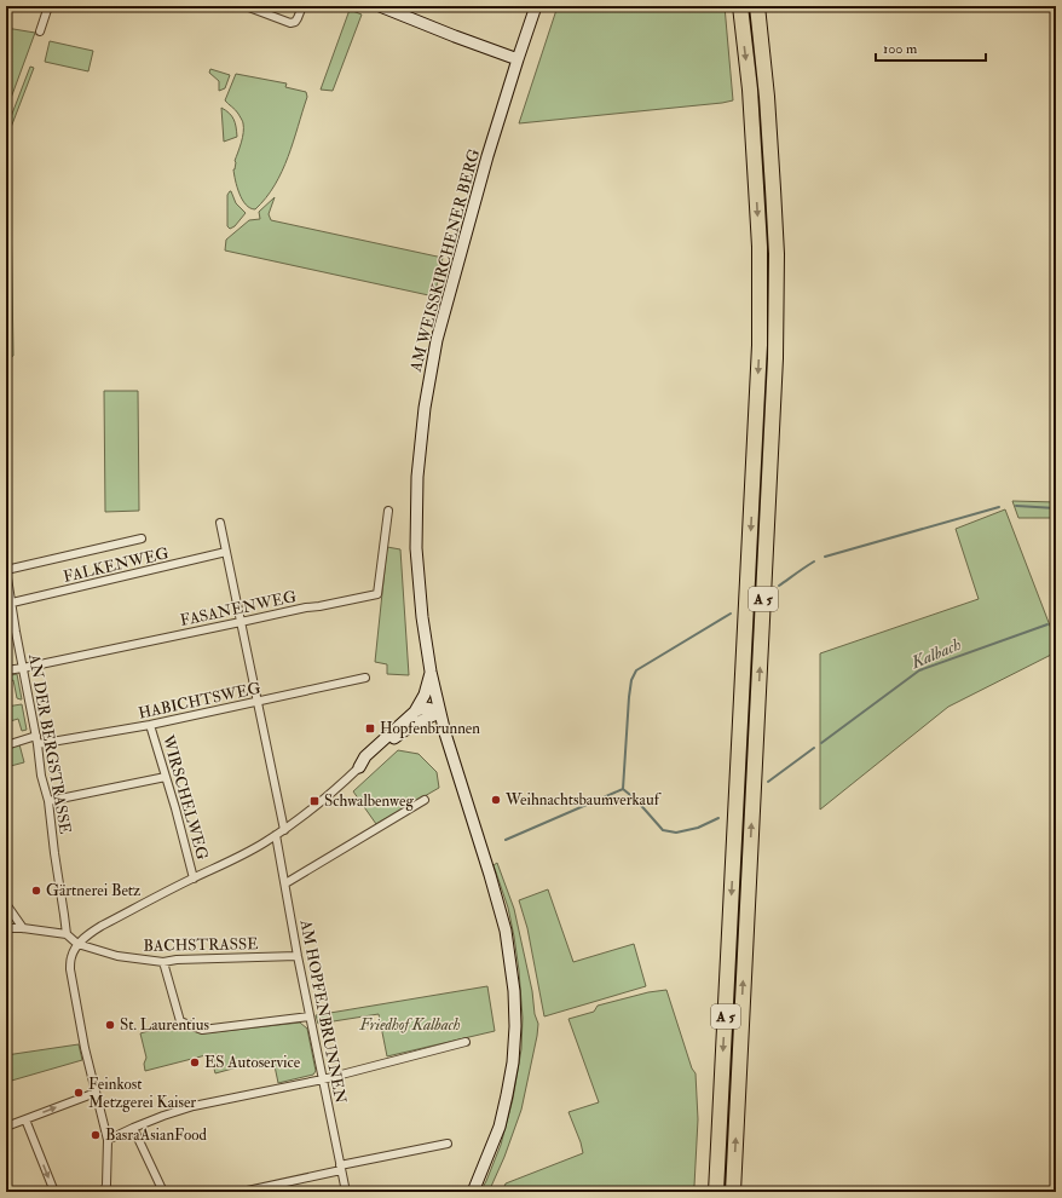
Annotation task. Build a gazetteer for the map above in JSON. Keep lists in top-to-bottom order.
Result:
{
  "streets": {
    "highway": ["A 5"],
    "main road": ["AM WEISSKIRCHENER BERG"],
    "street": [
      "FALKENWEG",
      "FASANENWEG",
      "HABICHTSWEG",
      "AN DER BERGSTRASSE",
      "WIRSCHELWEG",
      "BACHSTRASSE",
      "AM HOPFENBRUNNEN"
    ]
  },
  "crossings": [
    ["AM WEISSKIRCHENER BERG", "WIRSCHELWEG"],
    ["AM WEISSKIRCHENER BERG", "BACHSTRASSE"],
    ["AM WEISSKIRCHENER BERG", "AM HOPFENBRUNNEN"],
    ["FALKENWEG", "AN DER BERGSTRASSE"],
    ["FASANENWEG", "AN DER BERGSTRASSE"],
    ["HABICHTSWEG", "AN DER BERGSTRASSE"],
    ["HABICHTSWEG", "WIRSCHELWEG"],
    ["BACHSTRASSE", "AM HOPFENBRUNNEN"]
  ],
  "water": ["Kalbach"],
  "parks": ["Friedhof Kalbach"],
  "places": {
    "transit": ["Hopfenbrunnen", "Schwalbenweg"],
    "other": [
      "Weihnachtsbaumverkauf",
      "Gärtnerei Betz",
      "St. Laurentius",
      "ES Autoservice",
      "Feinkost Metzgerei Kaiser",
      "BasraAsianFood"
    ]
  },
  "scale_bar": "100 m"
}
